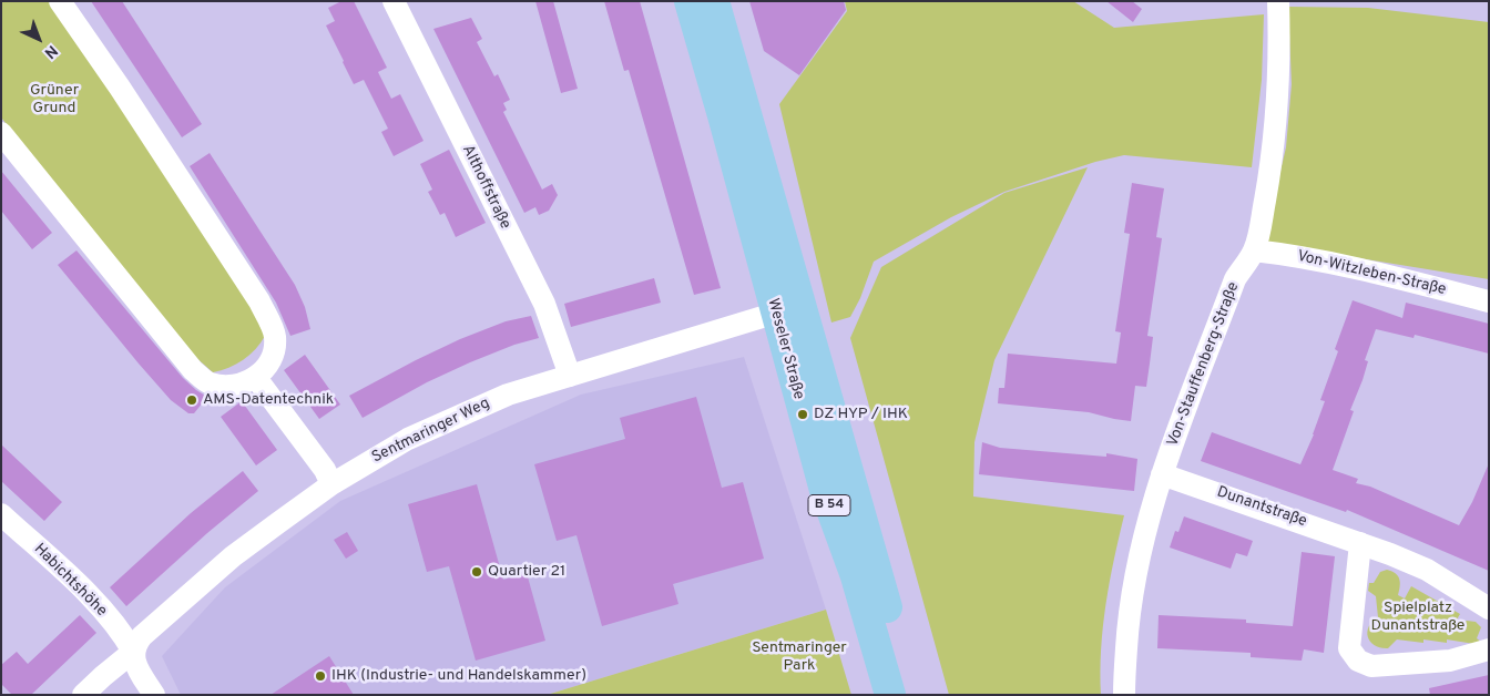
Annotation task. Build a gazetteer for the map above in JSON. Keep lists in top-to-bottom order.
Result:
{
  "streets": {
    "main road": ["Weseler Straße", "B 54"],
    "street": [
      "Althoffstraße",
      "Von-Witzleben-Straße",
      "Von-Stauffenberg-Straße",
      "Sentmaringer Weg",
      "Dunantstraße",
      "Habichtshöhe"
    ]
  },
  "crossings": [
    ["Althoffstraße", "Sentmaringer Weg"],
    ["Von-Witzleben-Straße", "Von-Stauffenberg-Straße"],
    ["Weseler Straße", "Sentmaringer Weg"],
    ["Von-Stauffenberg-Straße", "Dunantstraße"],
    ["Sentmaringer Weg", "Habichtshöhe"]
  ],
  "parks": ["Grüner Grund", "Spielplatz Dunantstraße", "Sentmaringer Park"],
  "places": [
    "AMS-Datentechnik",
    "DZ HYP / IHK",
    "Quartier 21",
    "IHK (Industrie- und Handelskammer)"
  ],
  "north": "bottom right"
}
